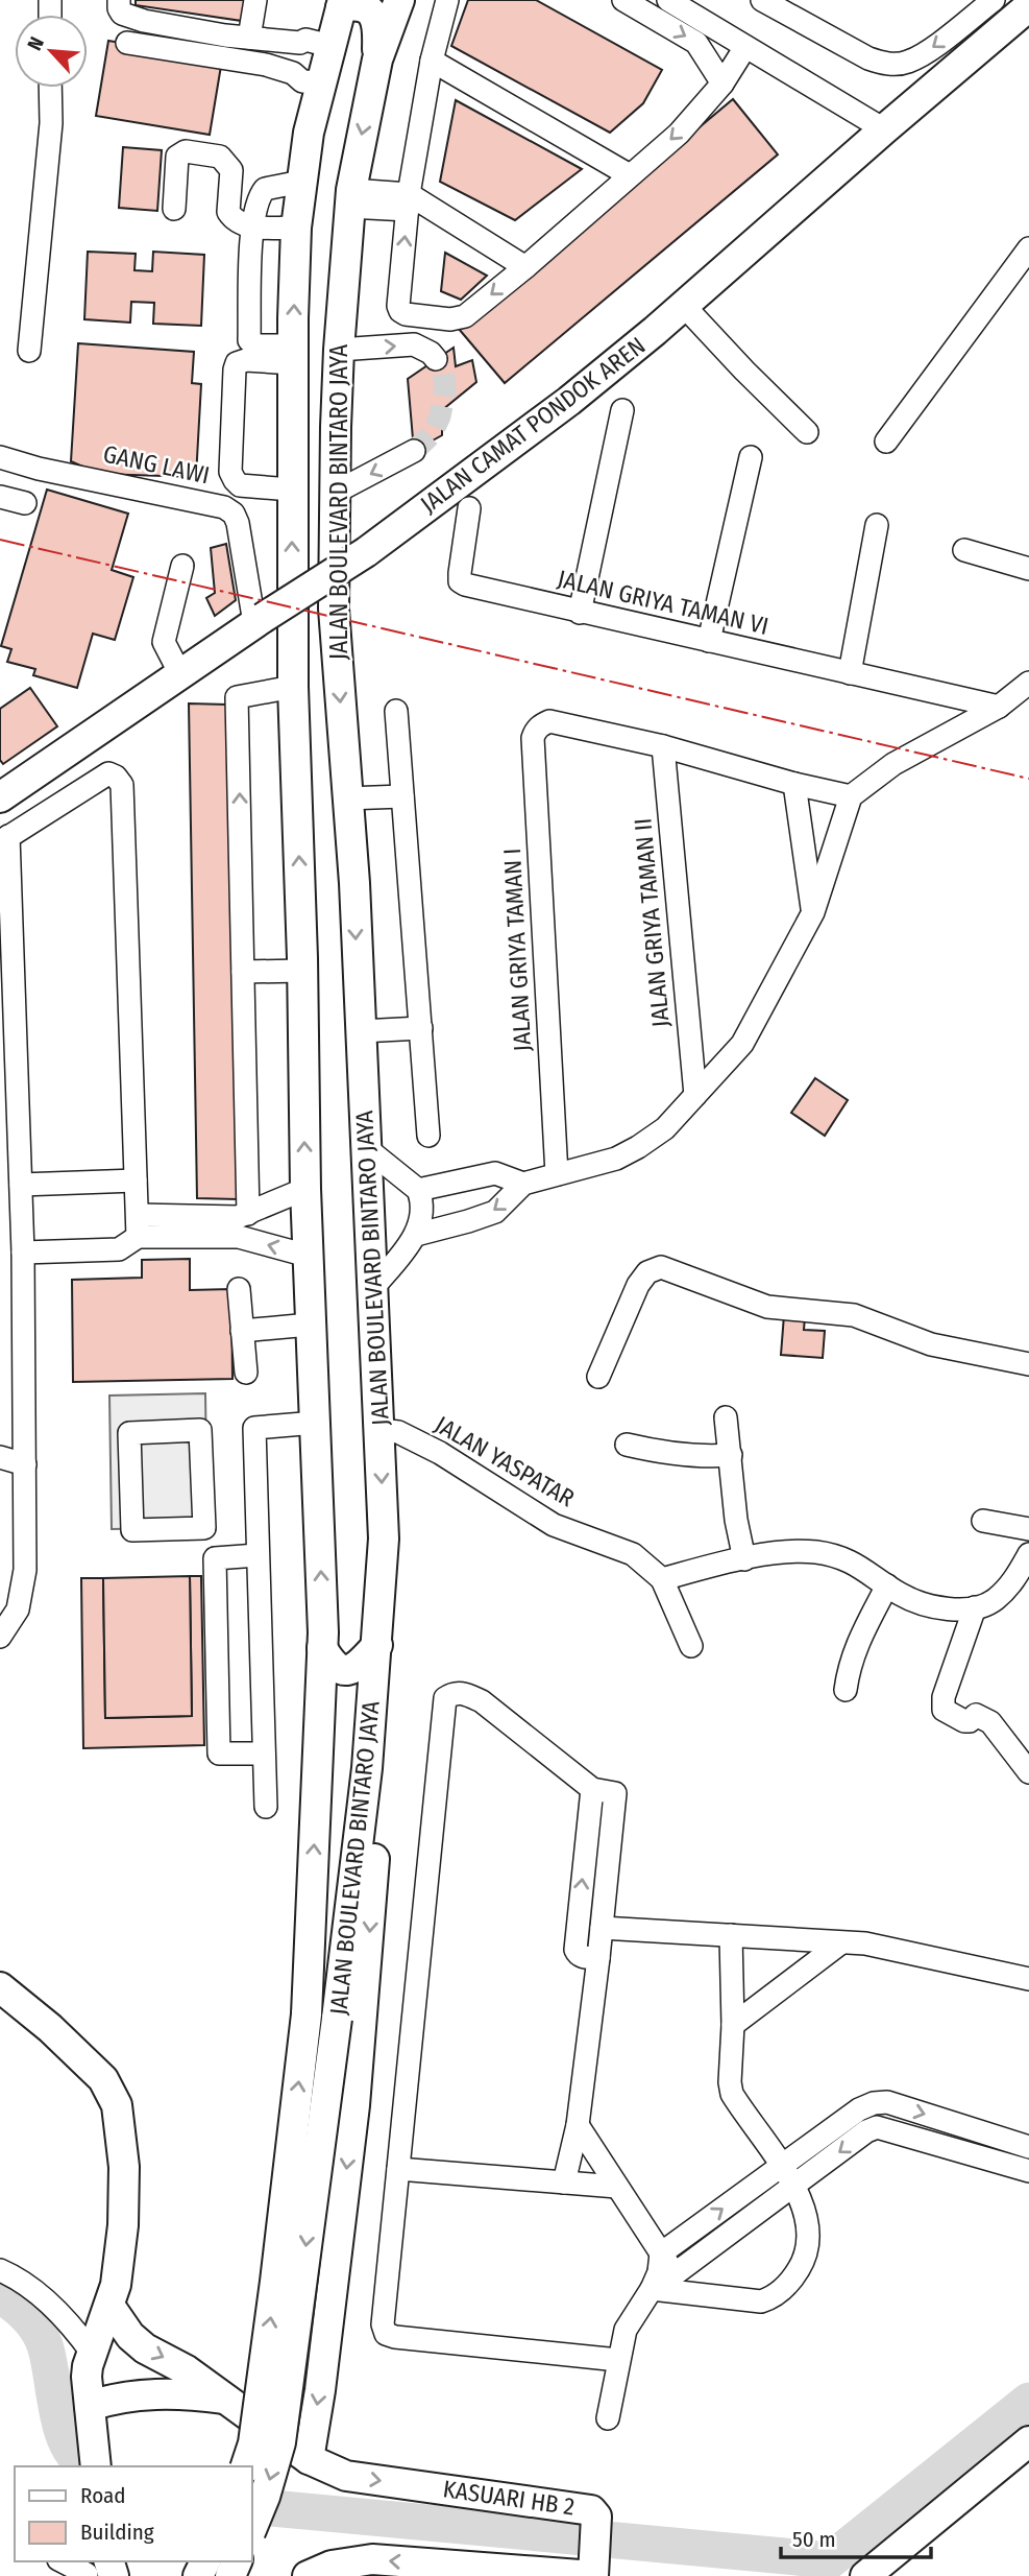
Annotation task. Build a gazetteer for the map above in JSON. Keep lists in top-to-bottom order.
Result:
{
  "streets": {
    "main road": ["JALAN CAMAT PONDOK AREN", "JALAN BOULEVARD BINTARO JAYA", "KASUARI HB 2"],
    "street": [
      "GANG LAWI",
      "JALAN GRIYA TAMAN VI",
      "JALAN GRIYA TAMAN II",
      "JALAN GRIYA TAMAN I",
      "JALAN YASPATAR"
    ]
  },
  "crossings": [
    ["JALAN CAMAT PONDOK AREN", "GANG LAWI"],
    ["JALAN BOULEVARD BINTARO JAYA", "JALAN YASPATAR"],
    ["JALAN GRIYA TAMAN II", "JALAN GRIYA TAMAN I"]
  ],
  "legend": ["Road", "Building"],
  "scale_bar": "50 m",
  "north": "top left"
}
